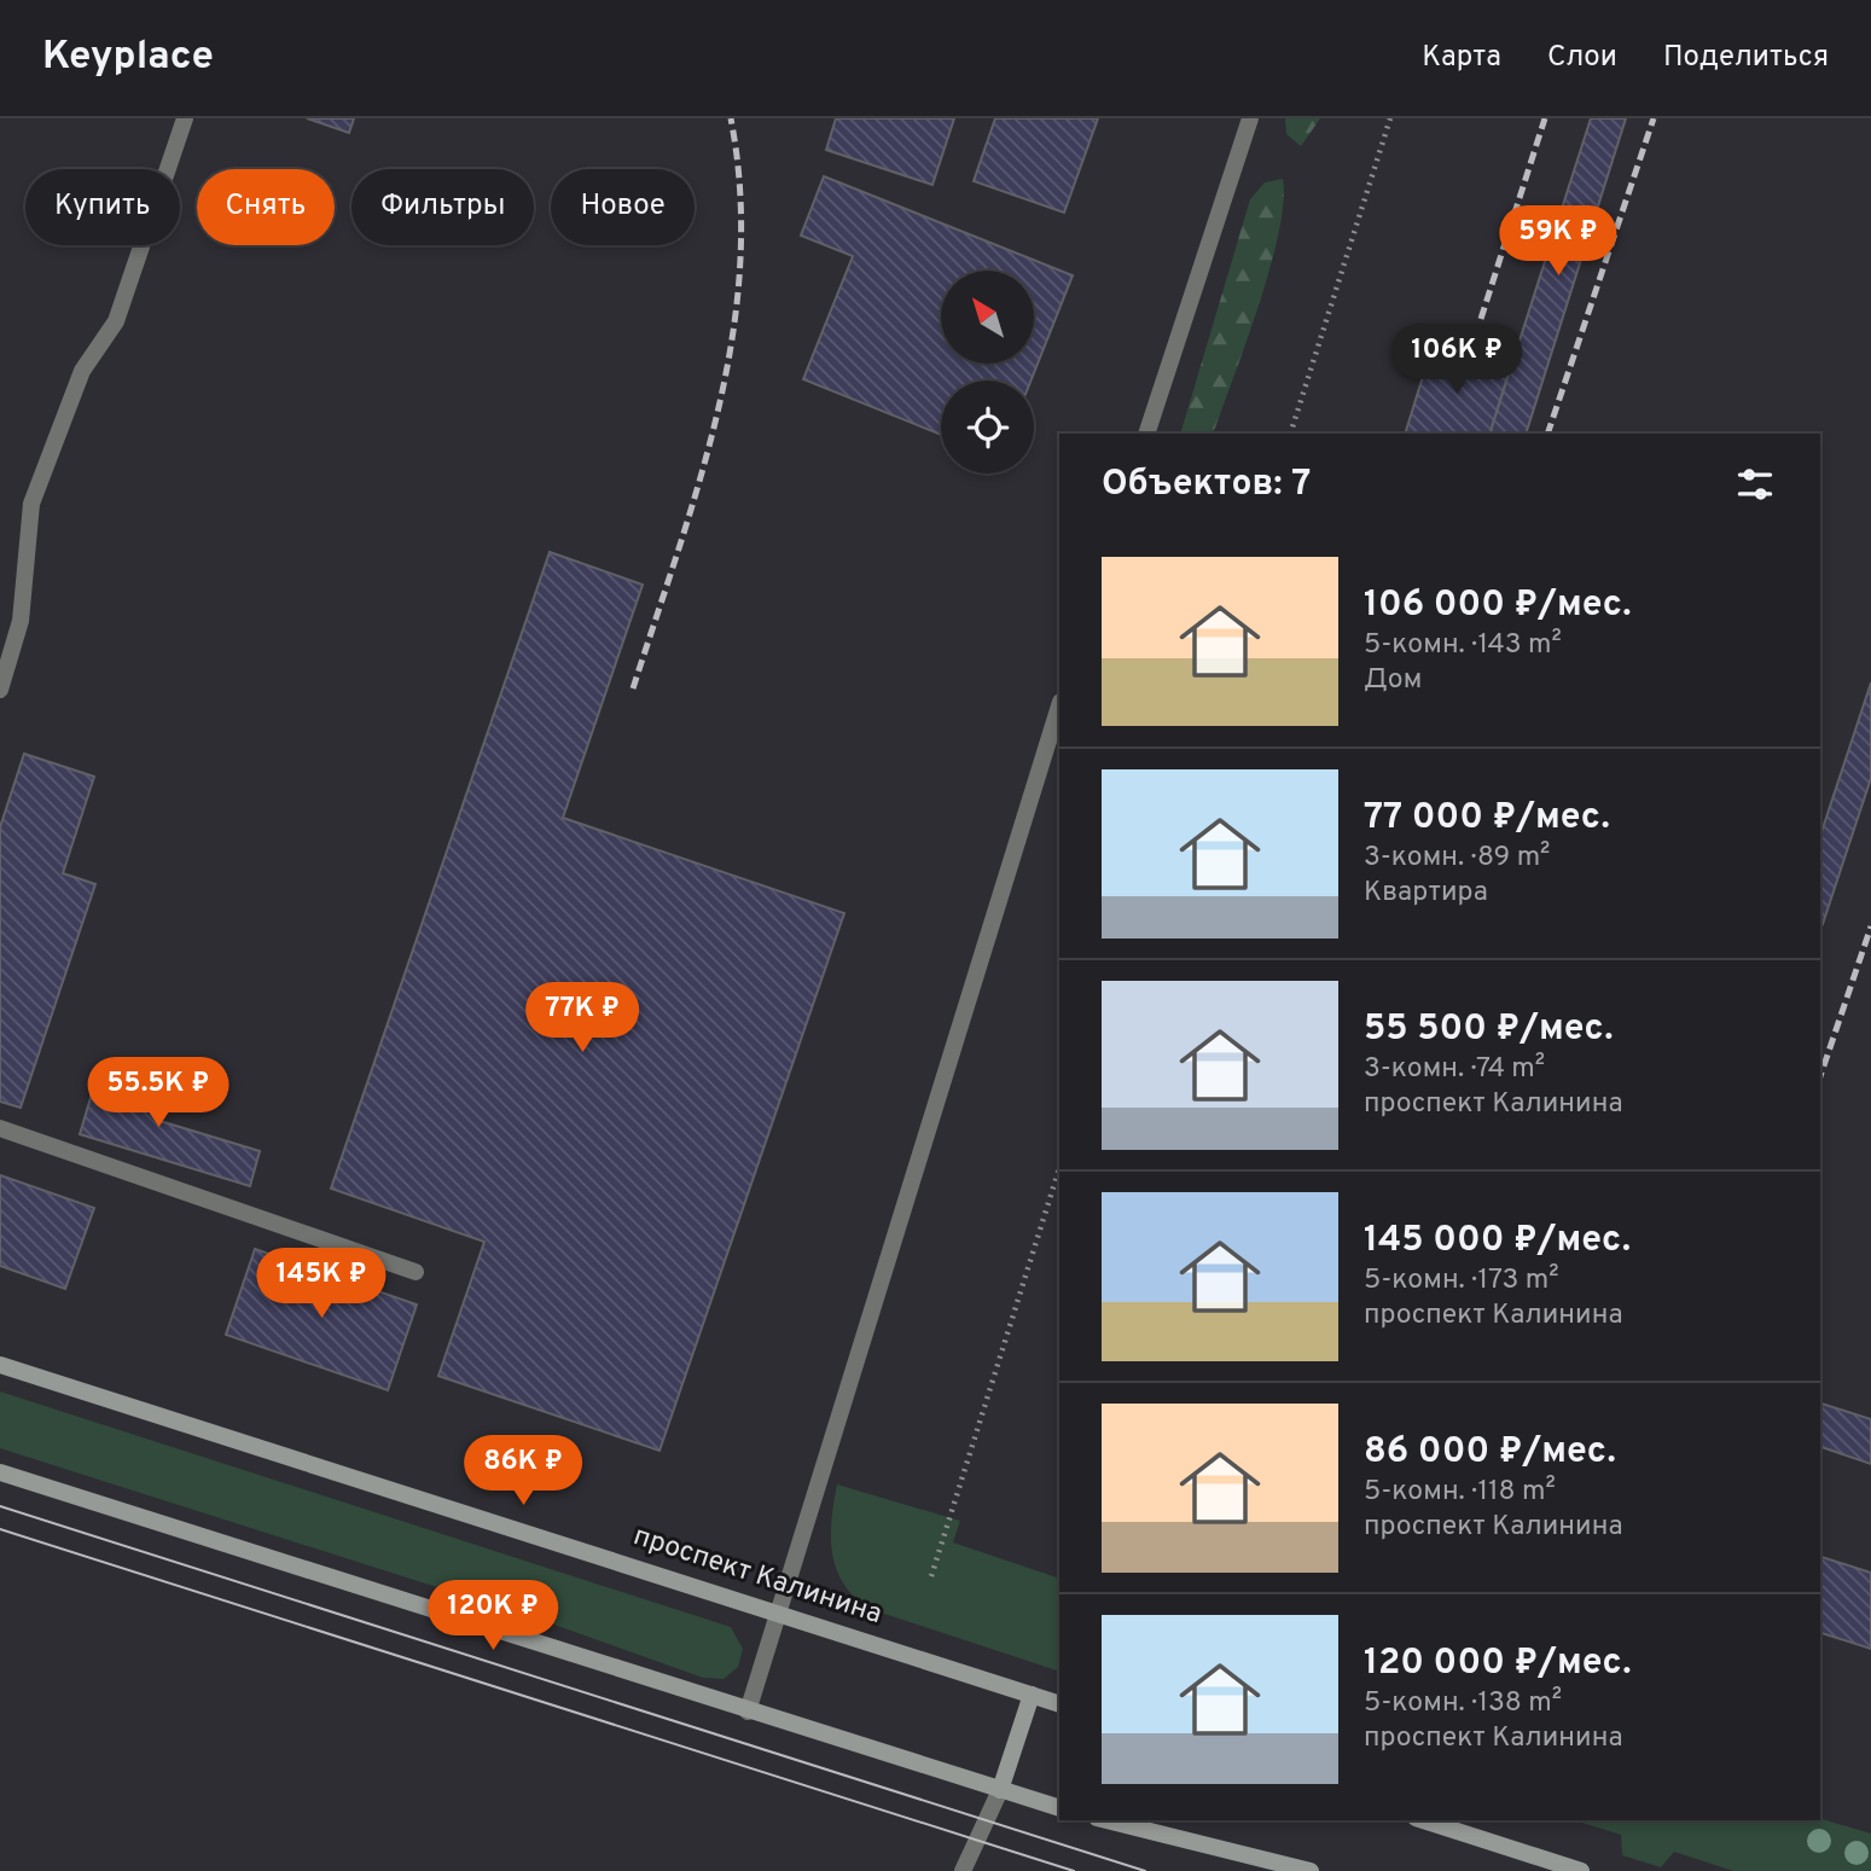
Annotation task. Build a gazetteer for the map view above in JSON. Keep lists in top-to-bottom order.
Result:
{
  "streets": {
    "main road": ["проспект Калинина"]
  },
  "north": "top left",
  "page": {
    "header": "Keyplace",
    "nav": ["Карта", "Слои", "Поделиться"],
    "chip": [
      "Купить",
      "Снять",
      "Фильтры",
      "Новое"
    ],
    "price": [
      "59K ₽",
      "106K ₽",
      "77K ₽",
      "55.5K ₽",
      "145K ₽",
      "86K ₽",
      "120K ₽"
    ],
    "heading": "Объектов: 7",
    "list": [
      {
        "name": "106 000 ₽/мес.",
        "note": "5-комн. · 143 m² · Дом"
      },
      {
        "name": "77 000 ₽/мес.",
        "note": "3-комн. · 89 m² · Квартира"
      },
      {
        "name": "55 500 ₽/мес.",
        "note": "3-комн. · 74 m² · проспект Калинина"
      },
      {
        "name": "145 000 ₽/мес.",
        "note": "5-комн. · 173 m² · проспект Калинина"
      },
      {
        "name": "86 000 ₽/мес.",
        "note": "5-комн. · 118 m² · проспект Калинина"
      },
      {
        "name": "120 000 ₽/мес.",
        "note": "5-комн. · 138 m² · проспект Калинина"
      }
    ]
  }
}
